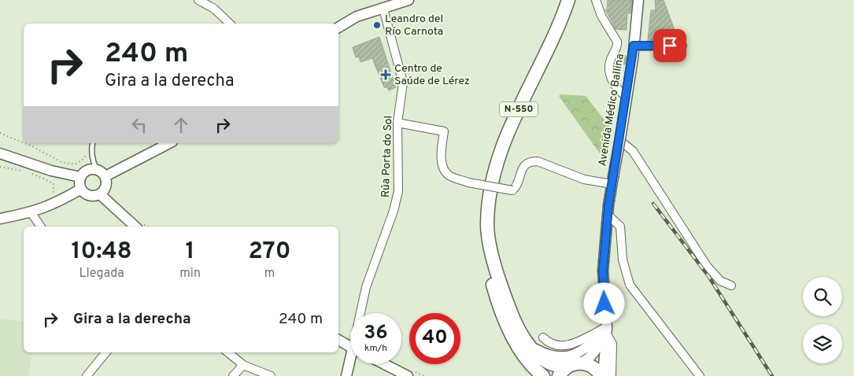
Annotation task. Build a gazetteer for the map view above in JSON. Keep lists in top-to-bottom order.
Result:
{
  "streets": {
    "highway": ["N-550"],
    "street": ["Avenida Médico Ballina", "Rúa Porta do Sol"]
  },
  "crossings": [
    ["N-550", "Avenida Médico Ballina"]
  ],
  "places": {
    "other": ["Leandro del Río Carnota"],
    "health": ["Centro de Saúde de Lérez"]
  },
  "page": {
    "turn": ["240 m", "Gira a la derecha"],
    "eta": [
      "10:48",
      "Llegada",
      "1",
      "min",
      "270",
      "m"
    ],
    "list": [
      {
        "name": "Gira a la derecha",
        "value": "240 m"
      }
    ],
    "speed": "36 km/h",
    "limit": "40"
  }
}
